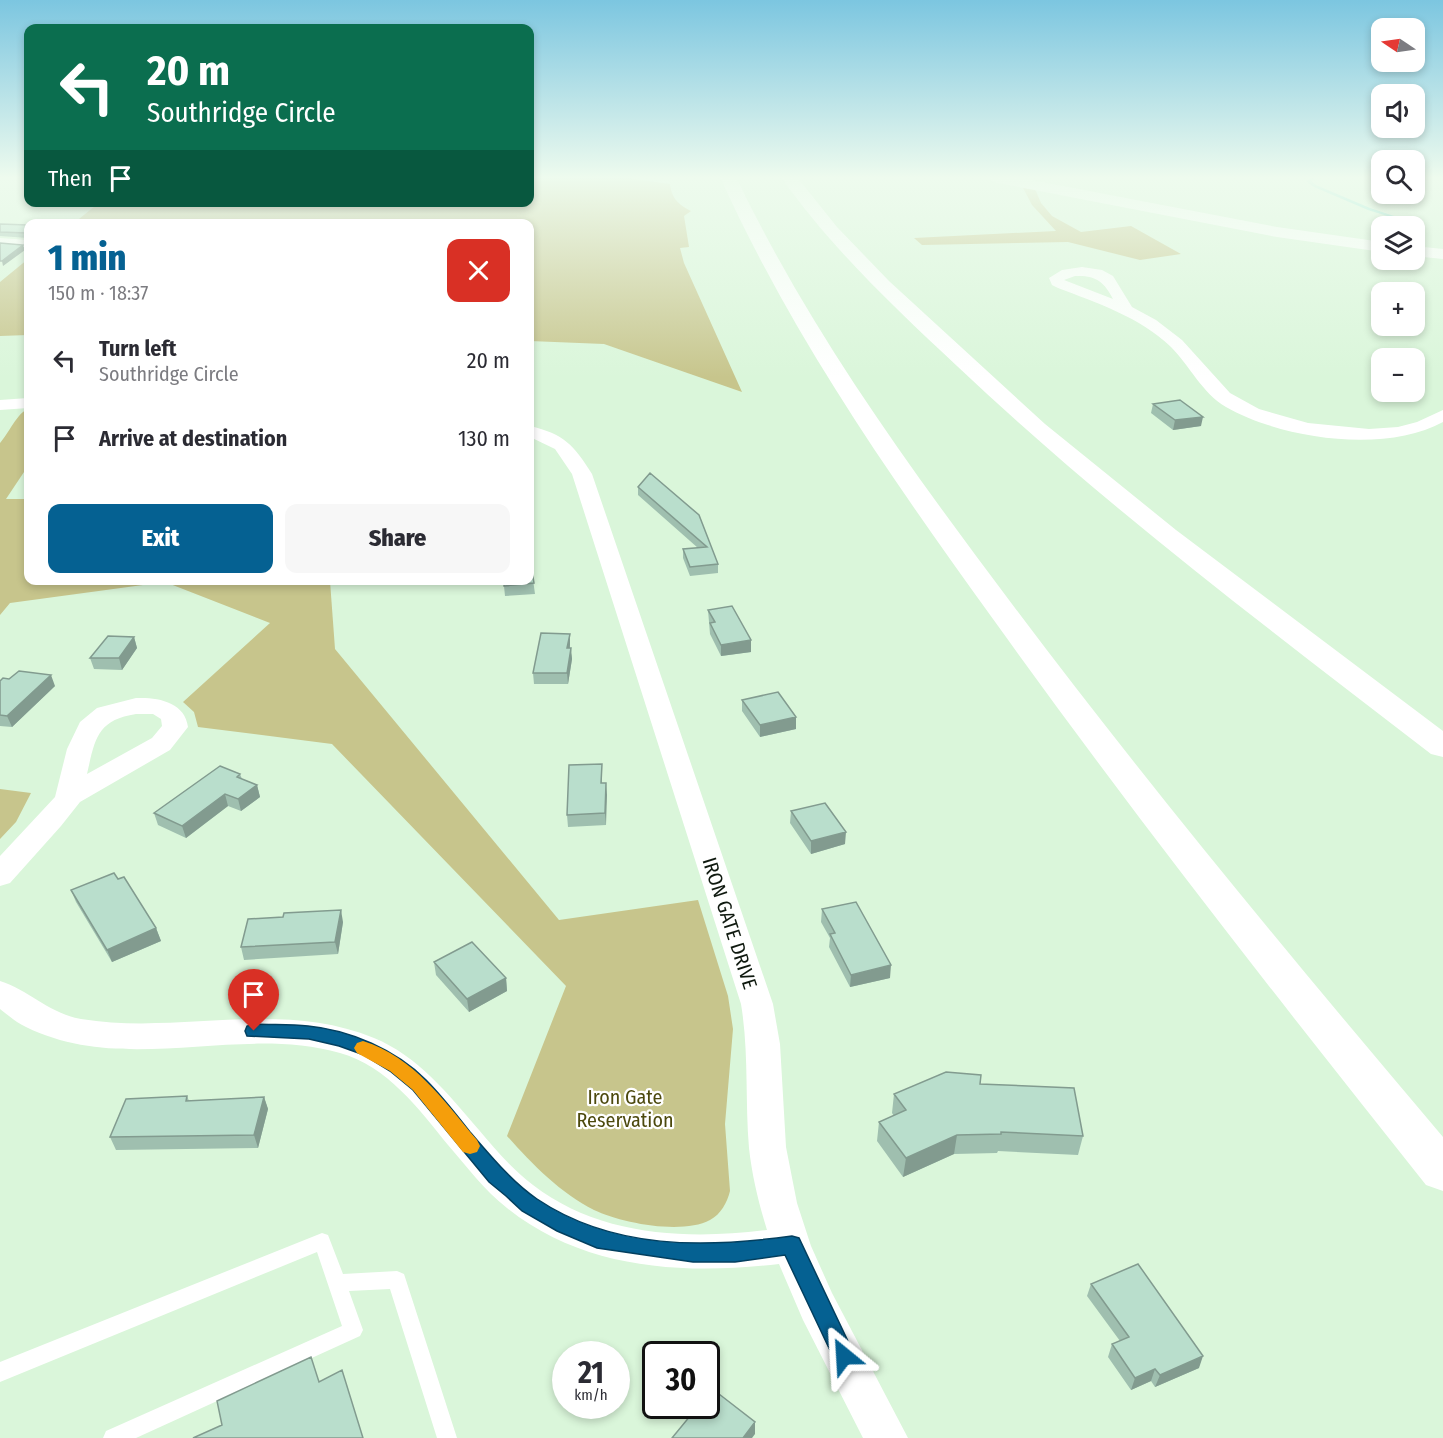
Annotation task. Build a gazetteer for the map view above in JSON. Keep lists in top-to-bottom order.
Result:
{
  "streets": {
    "street": ["IRON GATE DRIVE"]
  },
  "parks": ["Iron Gate Reservation"],
  "north": "left",
  "page": {
    "map_buttons": ["+", "−"],
    "turn": ["20 m", "Southridge Circle"],
    "then": "Then",
    "heading": ["1 min", "150 m · 18:37"],
    "list": [
      {
        "name": "Turn left",
        "note": "Southridge Circle",
        "value": "20 m"
      },
      {
        "name": "Arrive at destination",
        "value": "130 m"
      }
    ],
    "buttons": ["Exit", "Share"],
    "speed": "21 km/h",
    "limit": "30"
  }
}
